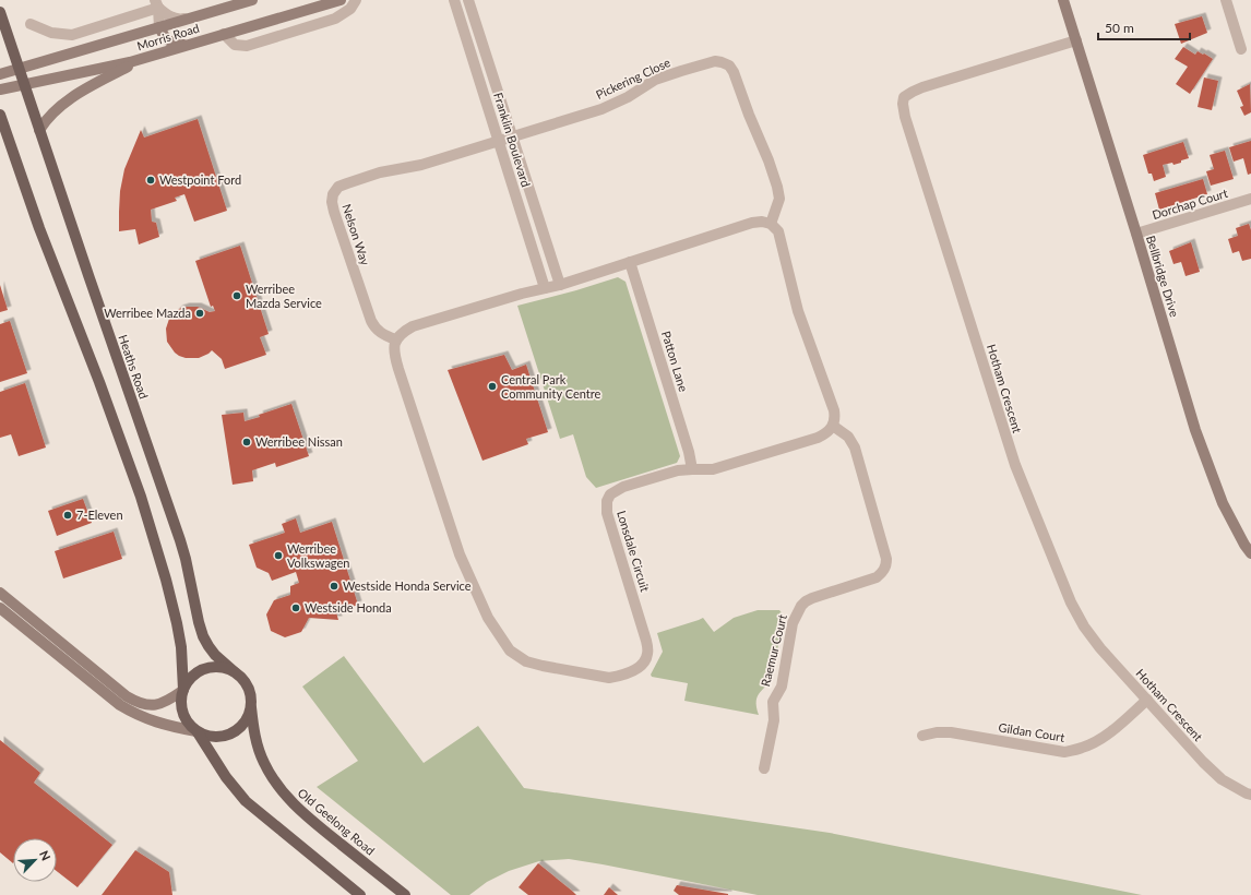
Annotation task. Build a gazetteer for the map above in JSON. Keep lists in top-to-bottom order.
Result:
{
  "streets": {
    "main road": ["Heaths Road", "Old Geelong Road"],
    "street": [
      "Morris Road",
      "Pickering Close",
      "Franklin Boulevard",
      "Dorchap Court",
      "Nelson Way",
      "Bellbridge Drive",
      "Patton Lane",
      "Hotham Crescent",
      "Lonsdale Circuit",
      "Raemur Court",
      "Gildan Court"
    ]
  },
  "crossings": [
    ["Morris Road", "Heaths Road"],
    ["Pickering Close", "Franklin Boulevard"],
    ["Pickering Close", "Nelson Way"],
    ["Franklin Boulevard", "Nelson Way"],
    ["Dorchap Court", "Bellbridge Drive"],
    ["Nelson Way", "Lonsdale Circuit"],
    ["Bellbridge Drive", "Hotham Crescent"],
    ["Patton Lane", "Lonsdale Circuit"],
    ["Heaths Road", "Old Geelong Road"],
    ["Hotham Crescent", "Gildan Court"],
    ["Lonsdale Circuit", "Raemur Court"]
  ],
  "places": [
    "Westpoint Ford",
    "Werribee Mazda Service",
    "Werribee Mazda",
    "Central Park Community Centre",
    "Werribee Nissan",
    "7-Eleven",
    "Werribee Volkswagen",
    "Westside Honda Service",
    "Westside Honda"
  ],
  "scale_bar": "50 m",
  "north": "top right"
}
